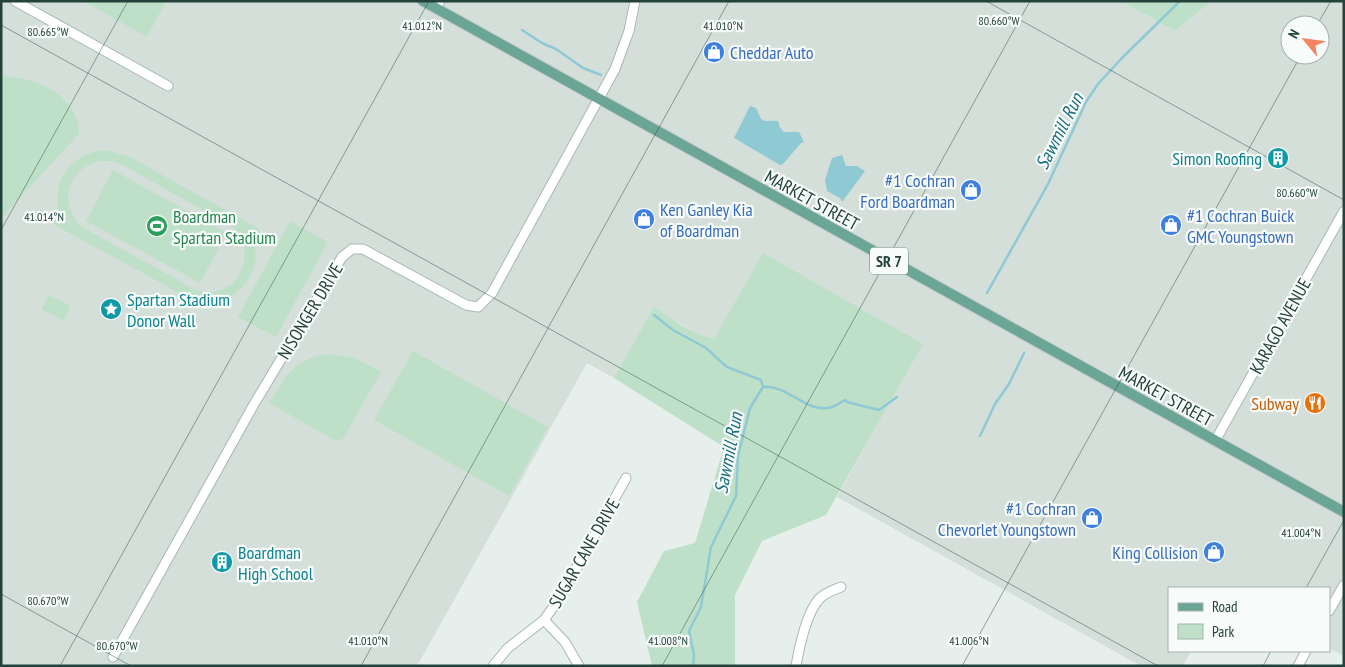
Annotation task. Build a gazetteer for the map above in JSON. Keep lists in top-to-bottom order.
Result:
{
  "streets": {
    "main road": ["MARKET STREET", "SR 7"],
    "street": ["NISONGER DRIVE", "KARAGO AVENUE", "SUGAR CANE DRIVE"]
  },
  "crossings": [
    ["MARKET STREET", "NISONGER DRIVE"],
    ["MARKET STREET", "KARAGO AVENUE"]
  ],
  "water": ["Sawmill Run"],
  "places": {
    "shop": [
      "Cheddar Auto",
      "#1 Cochran Ford Boardman",
      "Ken Ganley Kia of Boardman",
      "#1 Cochran Buick GMC Youngstown",
      "#1 Cochran Chevorlet Youngstown",
      "King Collision"
    ],
    "building": ["Simon Roofing", "Boardman High School"],
    "sports": ["Boardman Spartan Stadium"],
    "place": ["Spartan Stadium Donor Wall"],
    "restaurant": ["Subway"]
  },
  "legend": ["Road", "Park"],
  "north": "top left",
  "coordinates": [
    "80.660°W",
    "41.012°N",
    "41.010°N",
    "80.665°W",
    "41.014°N",
    "41.004°N",
    "80.670°W",
    "41.008°N",
    "41.006°N"
  ]
}
